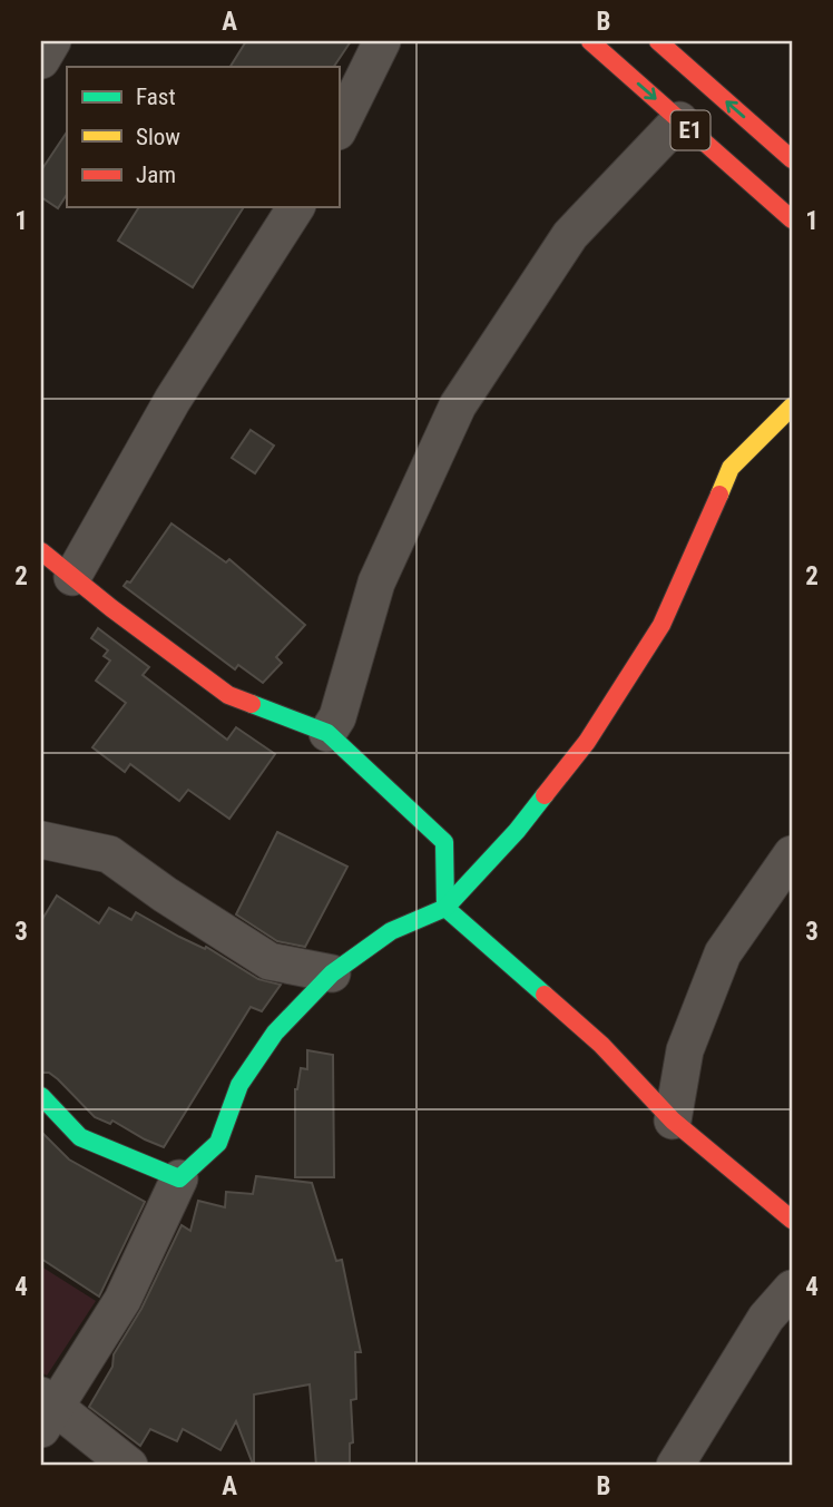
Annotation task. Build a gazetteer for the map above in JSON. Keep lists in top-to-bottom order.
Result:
{
  "streets": {
    "main road": ["E1"]
  },
  "legend": ["Fast", "Slow", "Jam"],
  "grid": {
    "columns": ["A", "B"],
    "rows": [
      "1",
      "2",
      "3",
      "4"
    ]
  }
}
